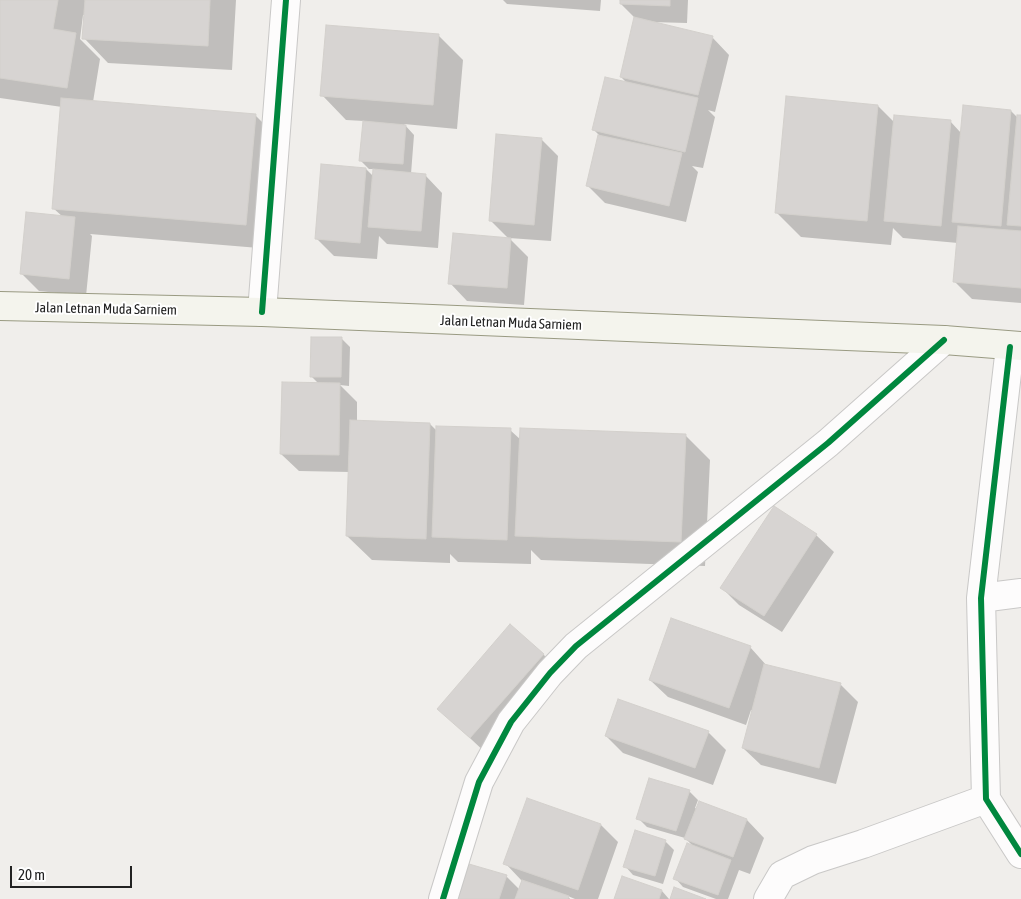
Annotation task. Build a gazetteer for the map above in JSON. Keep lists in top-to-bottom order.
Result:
{
  "streets": {
    "main road": ["Jalan Letnan Muda Sarniem"]
  },
  "scale_bar": "20 m"
}
